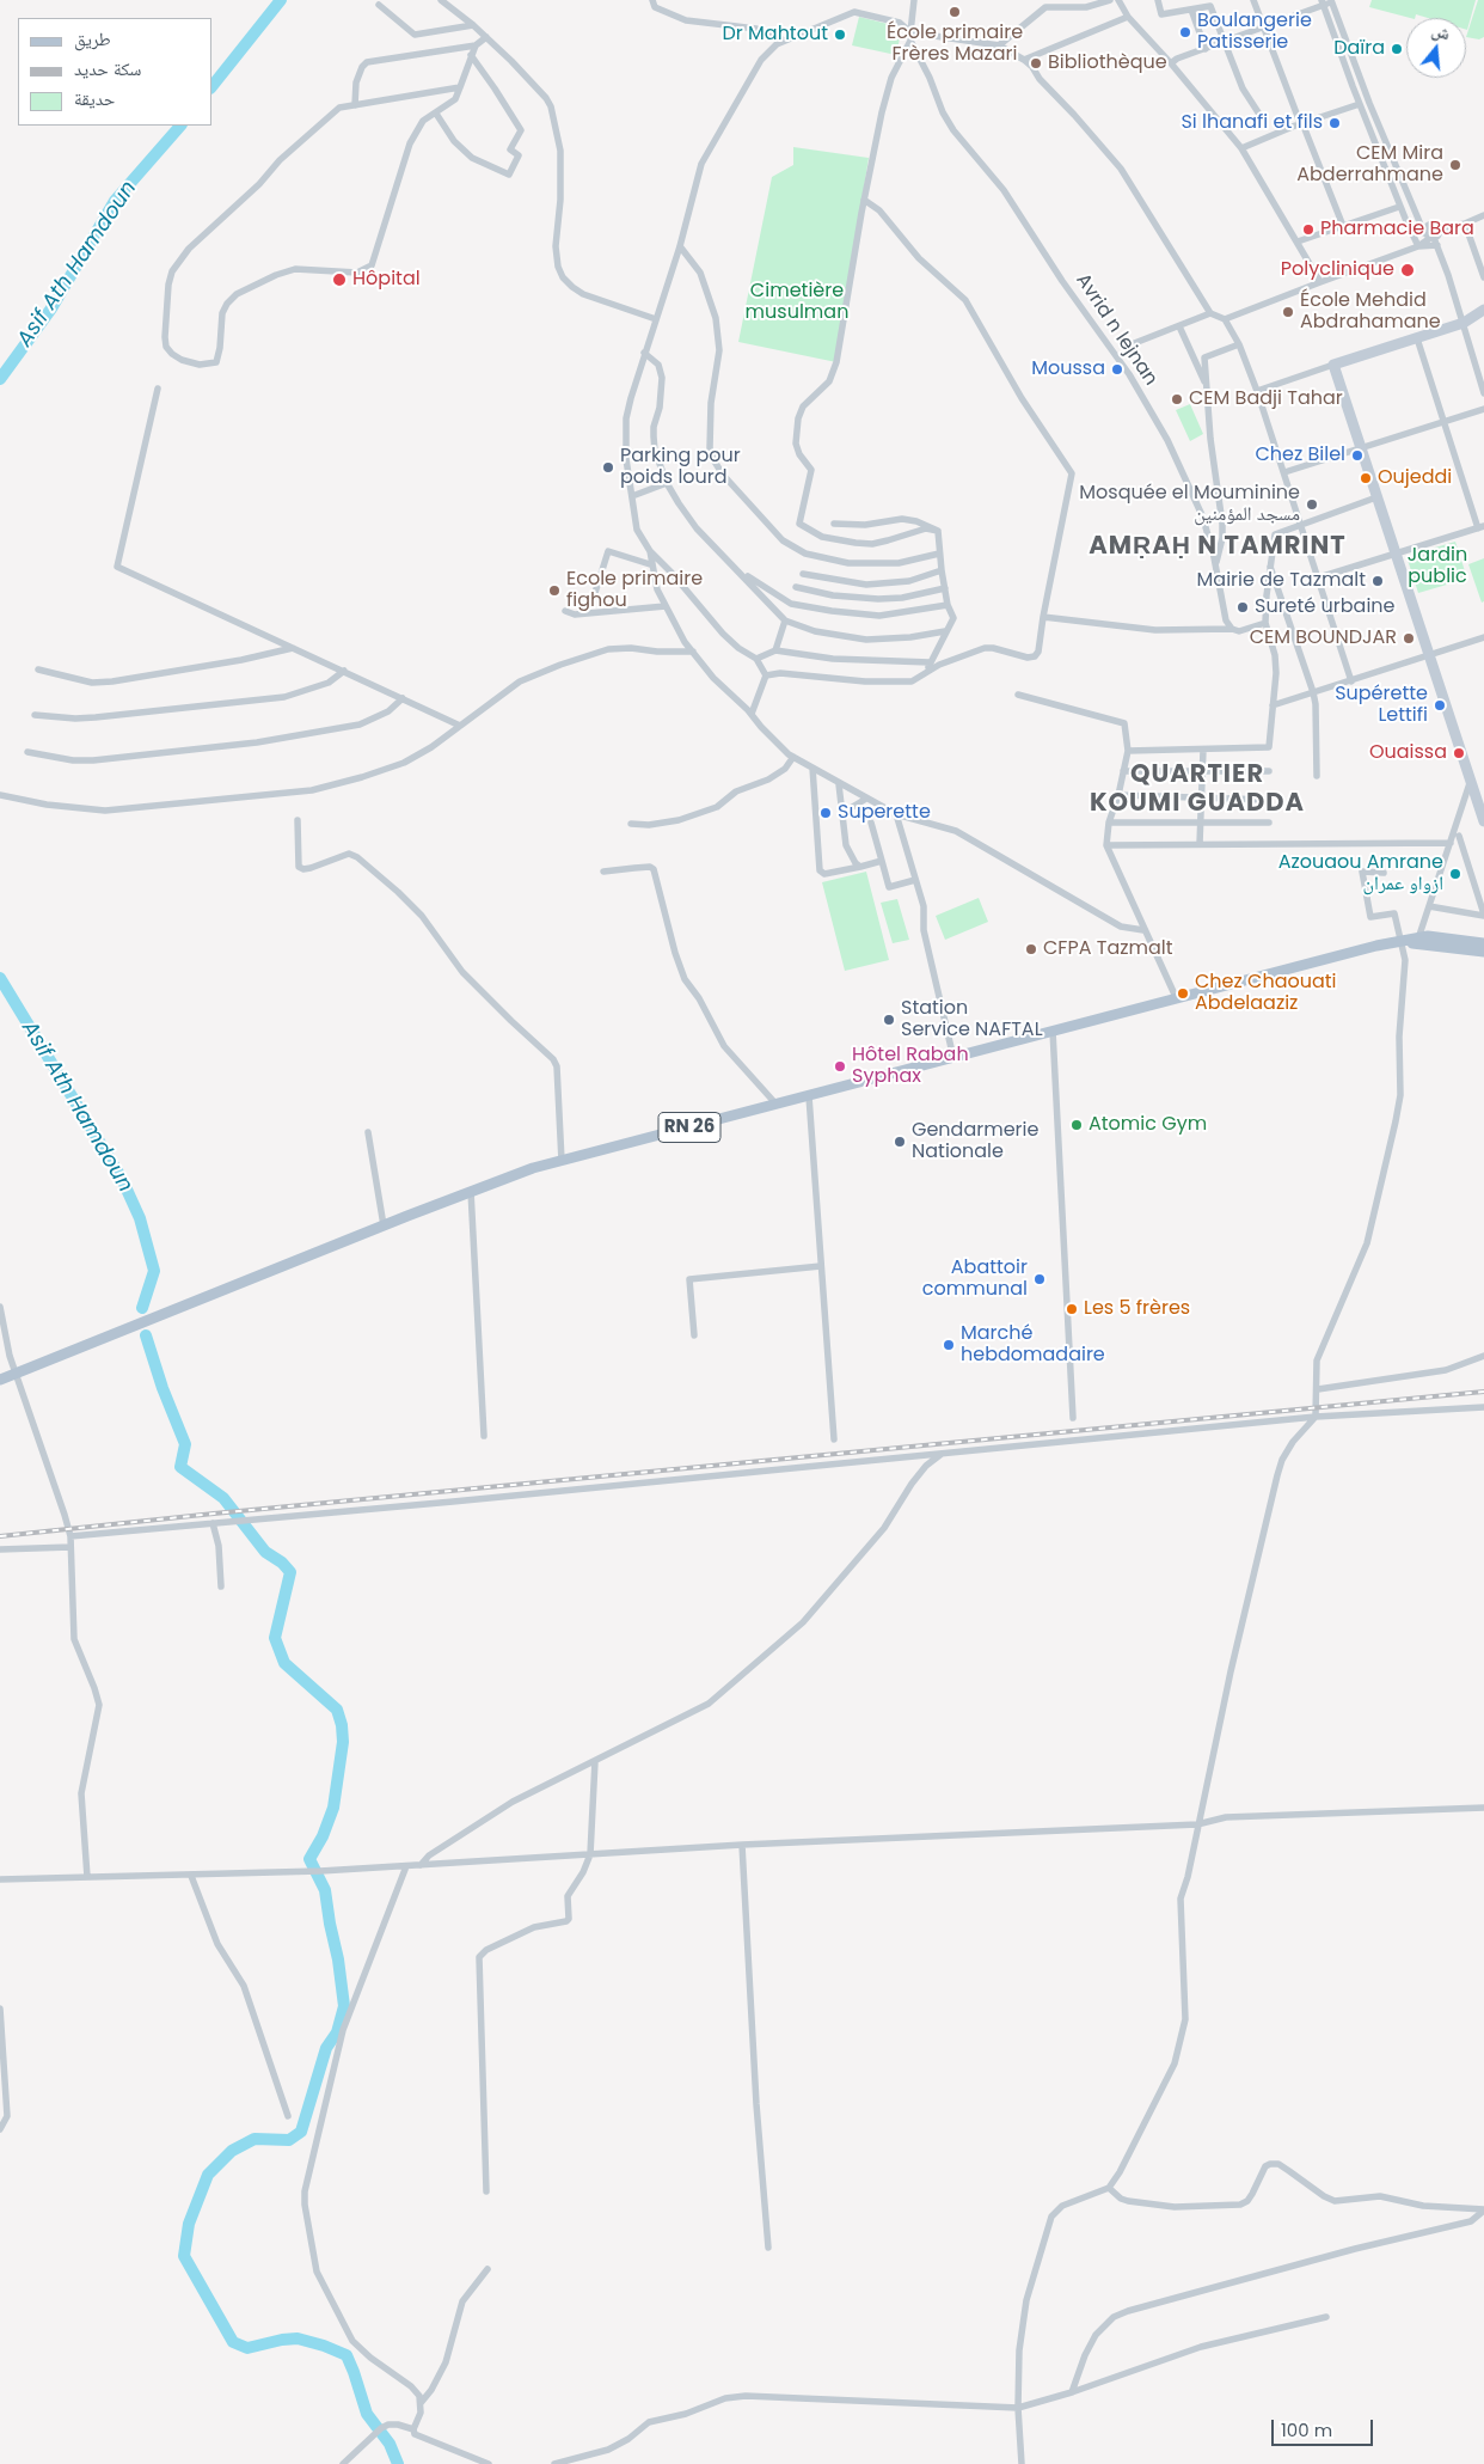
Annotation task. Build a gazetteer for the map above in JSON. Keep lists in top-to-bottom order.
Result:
{
  "streets": {
    "main road": ["RN 26"],
    "street": ["Avrid n lejnan"]
  },
  "districts": ["AMṚAḤ N TAMRINT", "QUARTIER KOUMI GUADDA"],
  "water": ["Asif Ath Hamdoun"],
  "parks": ["Cimetière musulman", "Jardin public"],
  "places": [
    "École primaire Frères Mazari",
    "Boulangerie Patisserie",
    "Dr Mahtout",
    "Daïra",
    "Bibliothèque",
    "Si lhanafi et fils",
    "CEM Mira Abderrahmane",
    "Pharmacie Bara",
    "Polyclinique",
    "Hôpital",
    "École Mehdid Abdrahamane",
    "Moussa",
    "CEM Badji Tahar",
    "Chez Bilel",
    "Parking pour poids lourd",
    "Oujeddi",
    "Mosquée el Mouminine مسجد المؤمنين",
    "Mairie de Tazmalt",
    "Ecole primaire fighou",
    "Sureté urbaine",
    "CEM BOUNDJAR",
    "Supérette Lettifi",
    "Ouaissa",
    "Superette",
    "Azouaou Amrane ازواو عمران",
    "CFPA Tazmalt",
    "Chez Chaouati Abdelaaziz",
    "Station Service NAFTAL",
    "Hôtel Rabah Syphax",
    "Atomic Gym",
    "Gendarmerie Nationale",
    "Abattoir communal",
    "Les 5 frères",
    "Marché hebdomadaire"
  ],
  "legend": ["طريق", "سكة حديد", "حديقة"],
  "scale_bar": "100 m",
  "north": "top"
}
